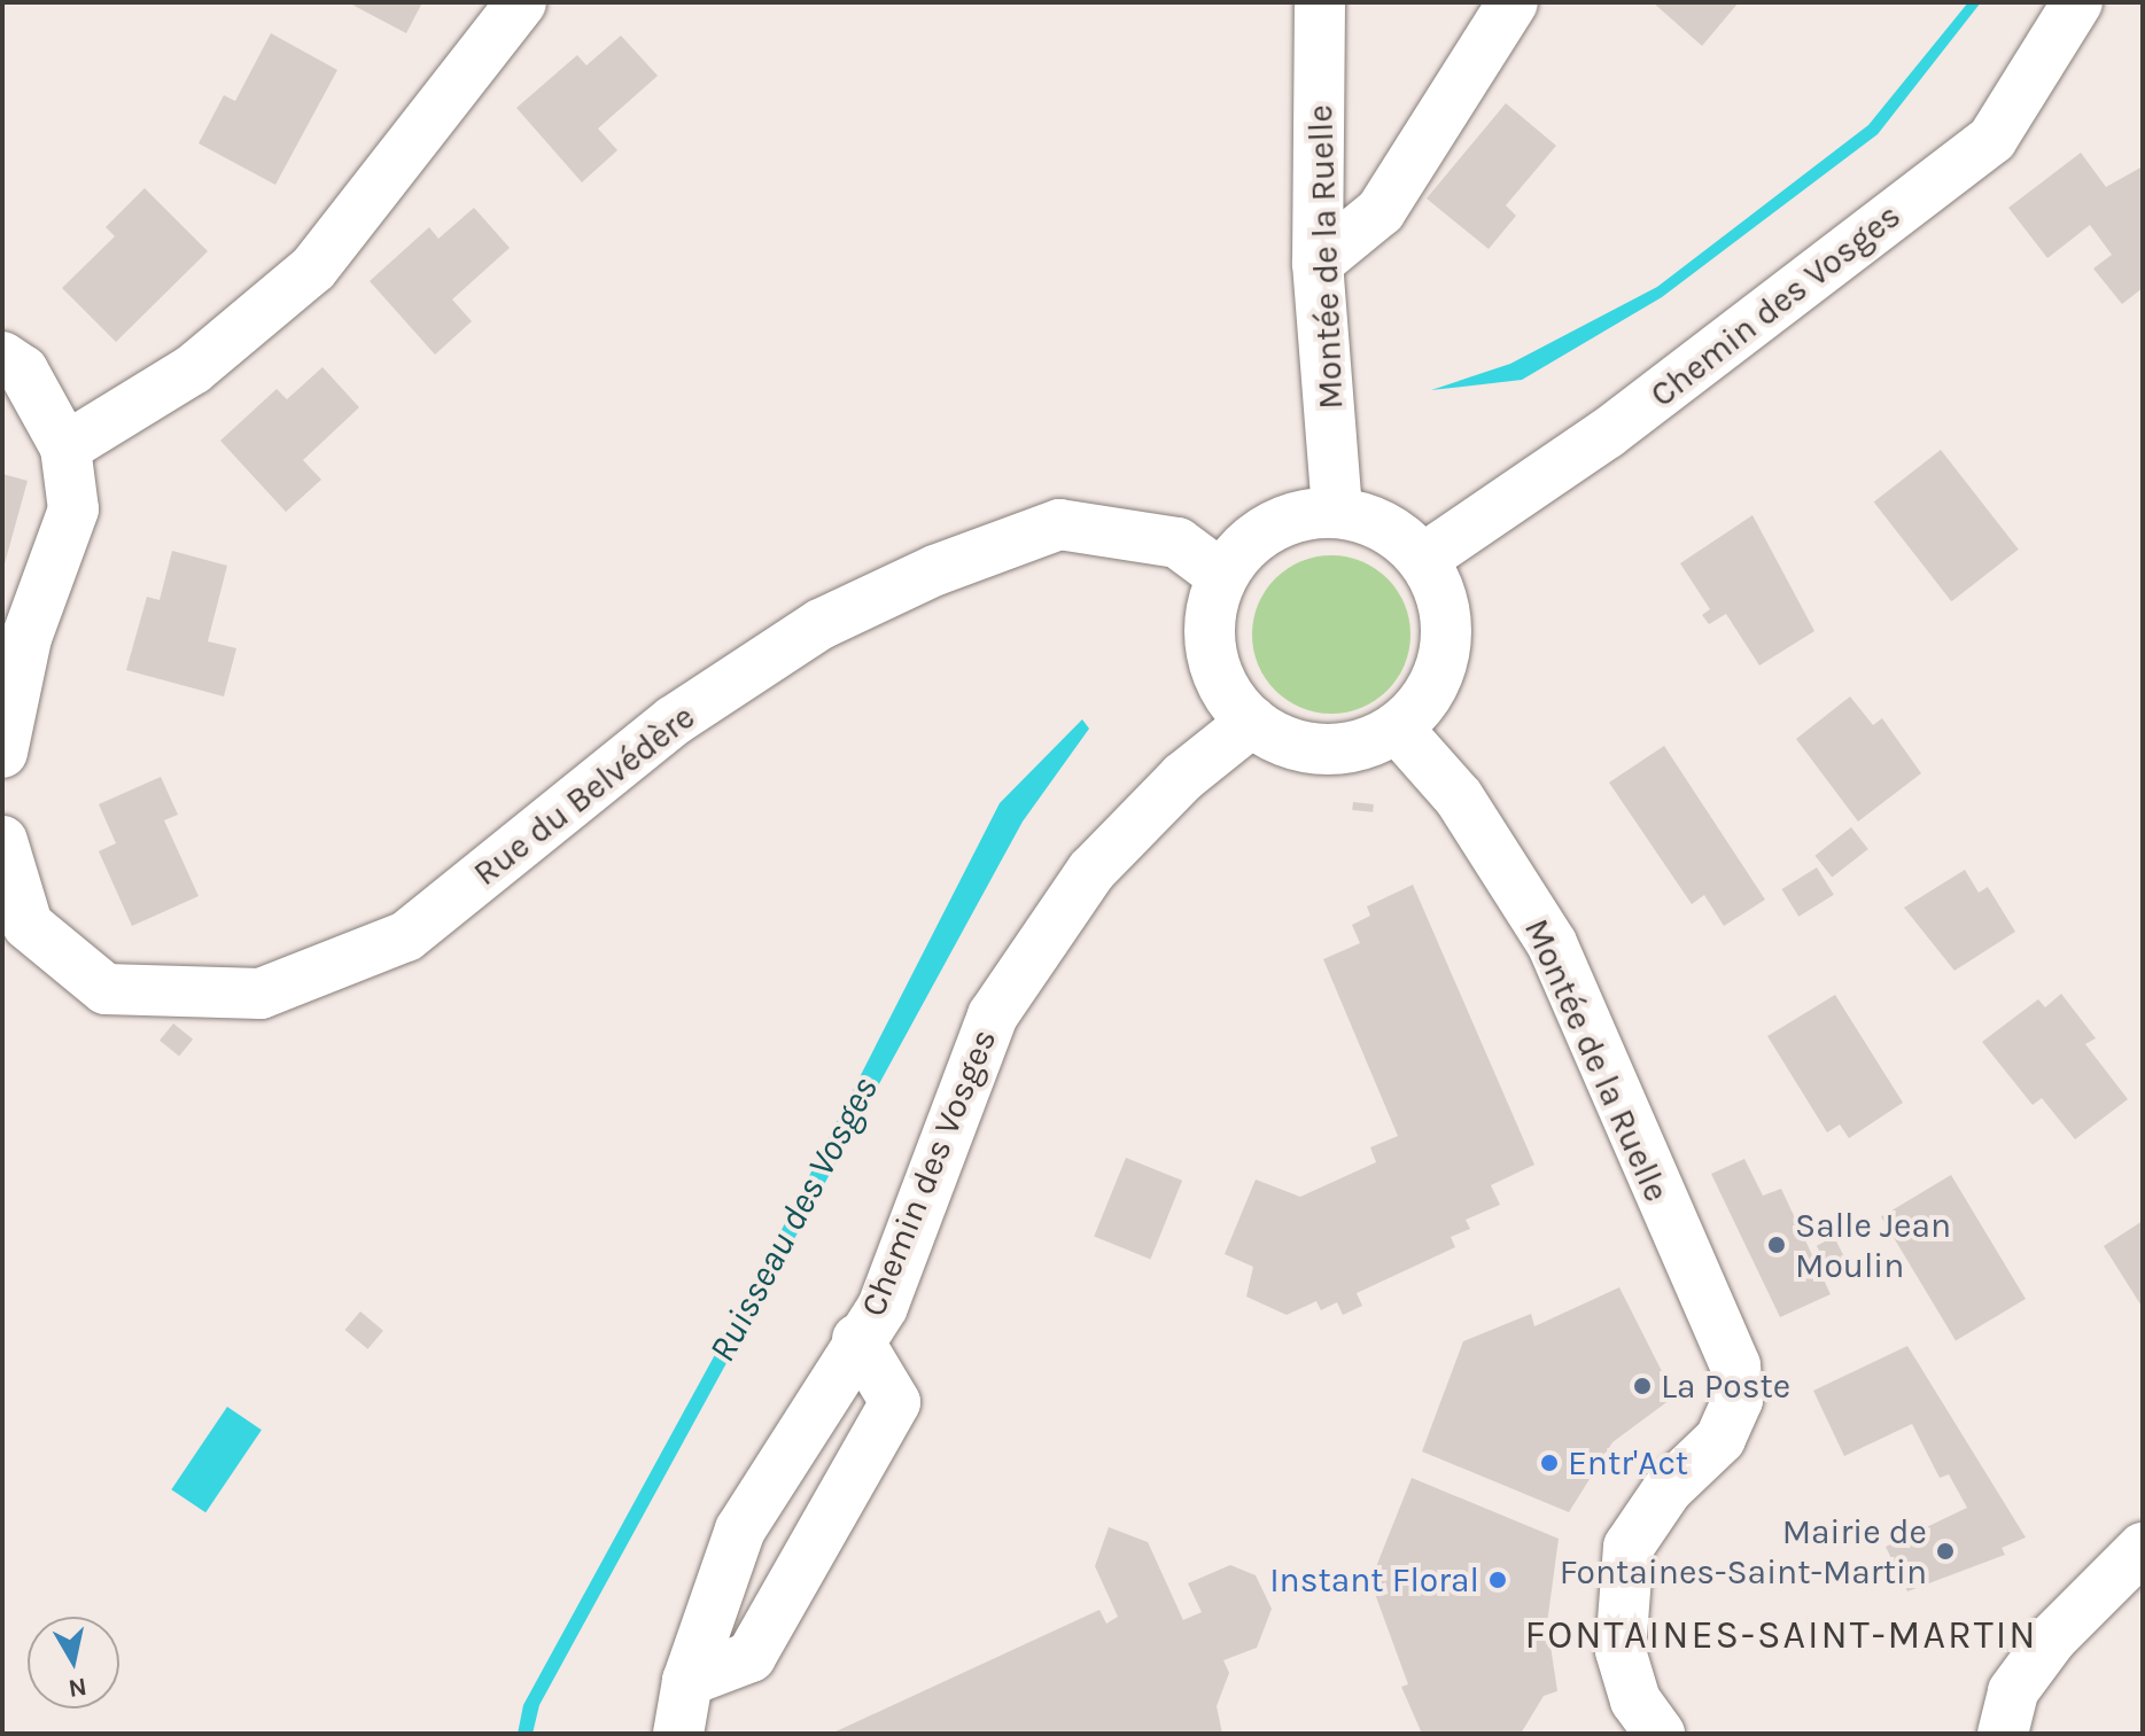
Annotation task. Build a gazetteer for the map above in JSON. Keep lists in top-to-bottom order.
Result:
{
  "streets": {
    "street": ["Montée de la Ruelle", "Chemin des Vosges", "Rue du Belvédère"]
  },
  "crossings": [
    ["Montée de la Ruelle", "Chemin des Vosges"],
    ["Montée de la Ruelle", "Rue du Belvédère"],
    ["Chemin des Vosges", "Rue du Belvédère"]
  ],
  "districts": ["FONTAINES-SAINT-MARTIN"],
  "water": ["Ruisseau des Vosges"],
  "places": [
    "Salle Jean Moulin",
    "La Poste",
    "Entr'Act",
    "Mairie de Fontaines-Saint-Martin",
    "Instant Floral"
  ],
  "north": "bottom"
}
